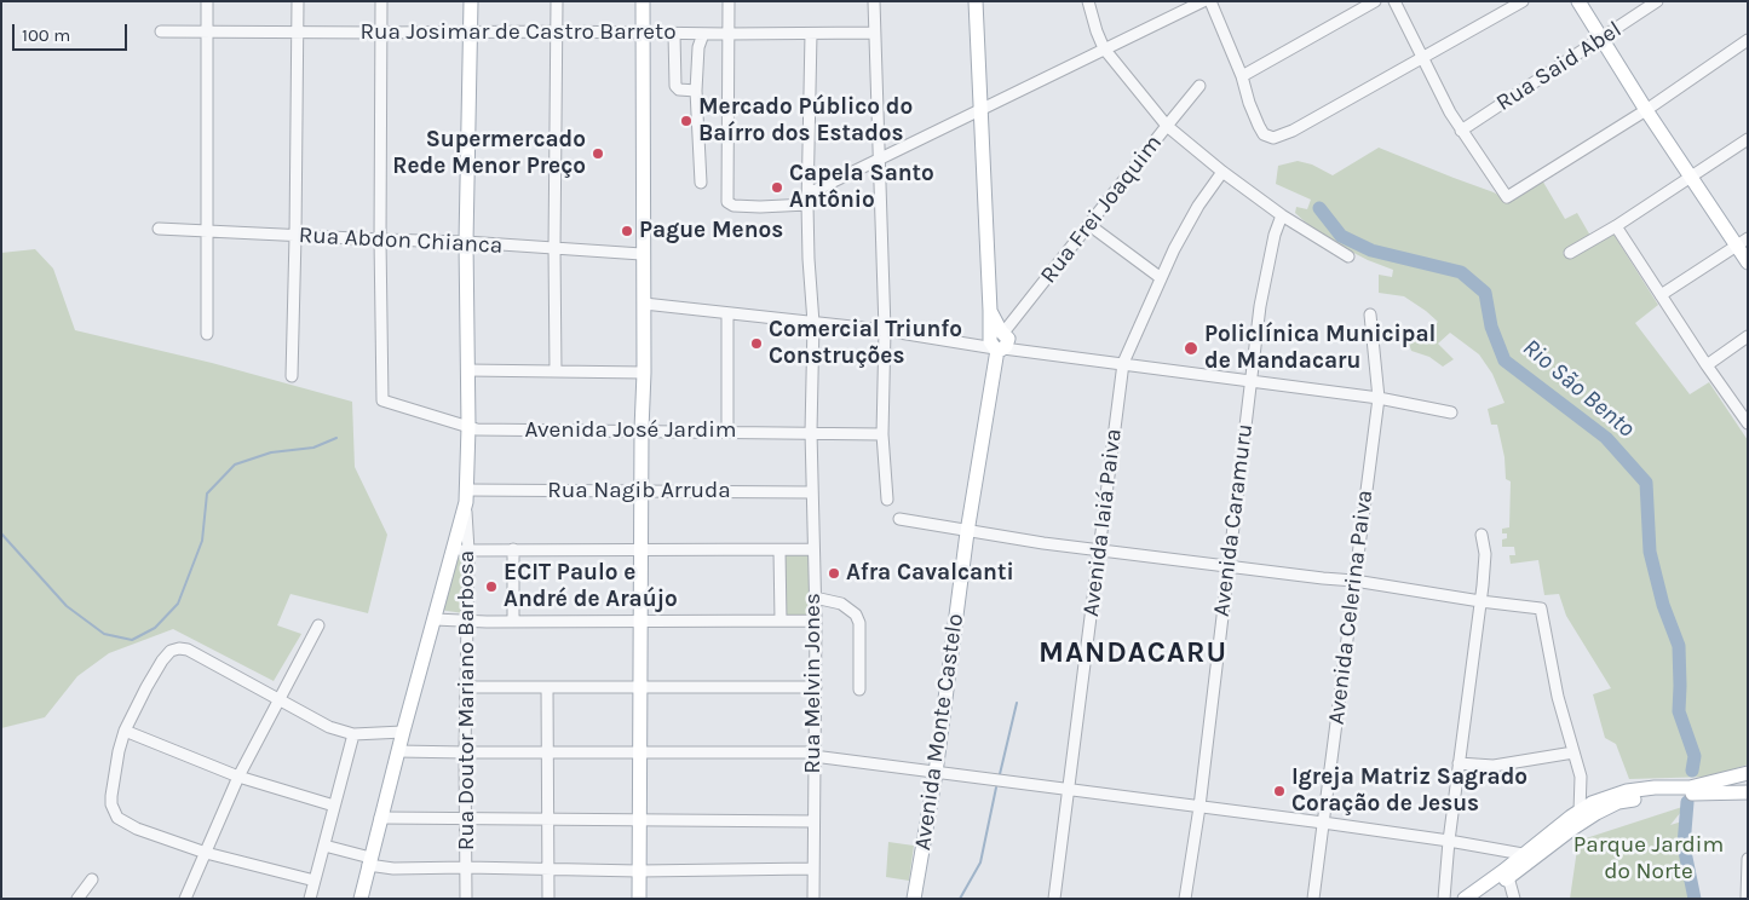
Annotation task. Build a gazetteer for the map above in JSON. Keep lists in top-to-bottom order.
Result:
{
  "streets": {
    "main road": ["Avenida Monte Castelo"],
    "street": [
      "Rua Josimar de Castro Barreto",
      "Rua Said Abel",
      "Rua Frei Joaquim",
      "Rua Abdon Chianca",
      "Avenida José Jardim",
      "Rua Nagib Arruda",
      "Avenida Caramuru",
      "Avenida Iaiá Paiva",
      "Avenida Celerina Paiva",
      "Rua Melvin Jones",
      "Rua Doutor Mariano Barbosa"
    ]
  },
  "crossings": [
    ["Rua Josimar de Castro Barreto", "Rua Melvin Jones"],
    ["Rua Frei Joaquim", "Avenida Monte Castelo"],
    ["Rua Abdon Chianca", "Avenida José Jardim"],
    ["Avenida José Jardim", "Rua Melvin Jones"],
    ["Rua Nagib Arruda", "Rua Melvin Jones"]
  ],
  "districts": ["MANDACARU"],
  "water": ["Rio São Bento"],
  "parks": ["Parque Jardim do Norte"],
  "places": [
    "Mercado Público do Baírro dos Estados",
    "Supermercado Rede Menor Preço",
    "Capela Santo Antônio",
    "Pague Menos",
    "Comercial Triunfo Construções",
    "Policlínica Municipal de Mandacaru",
    "Afra Cavalcanti",
    "ECIT Paulo e André de Araújo",
    "Igreja Matriz Sagrado Coração de Jesus"
  ],
  "scale_bar": "100 m"
}
